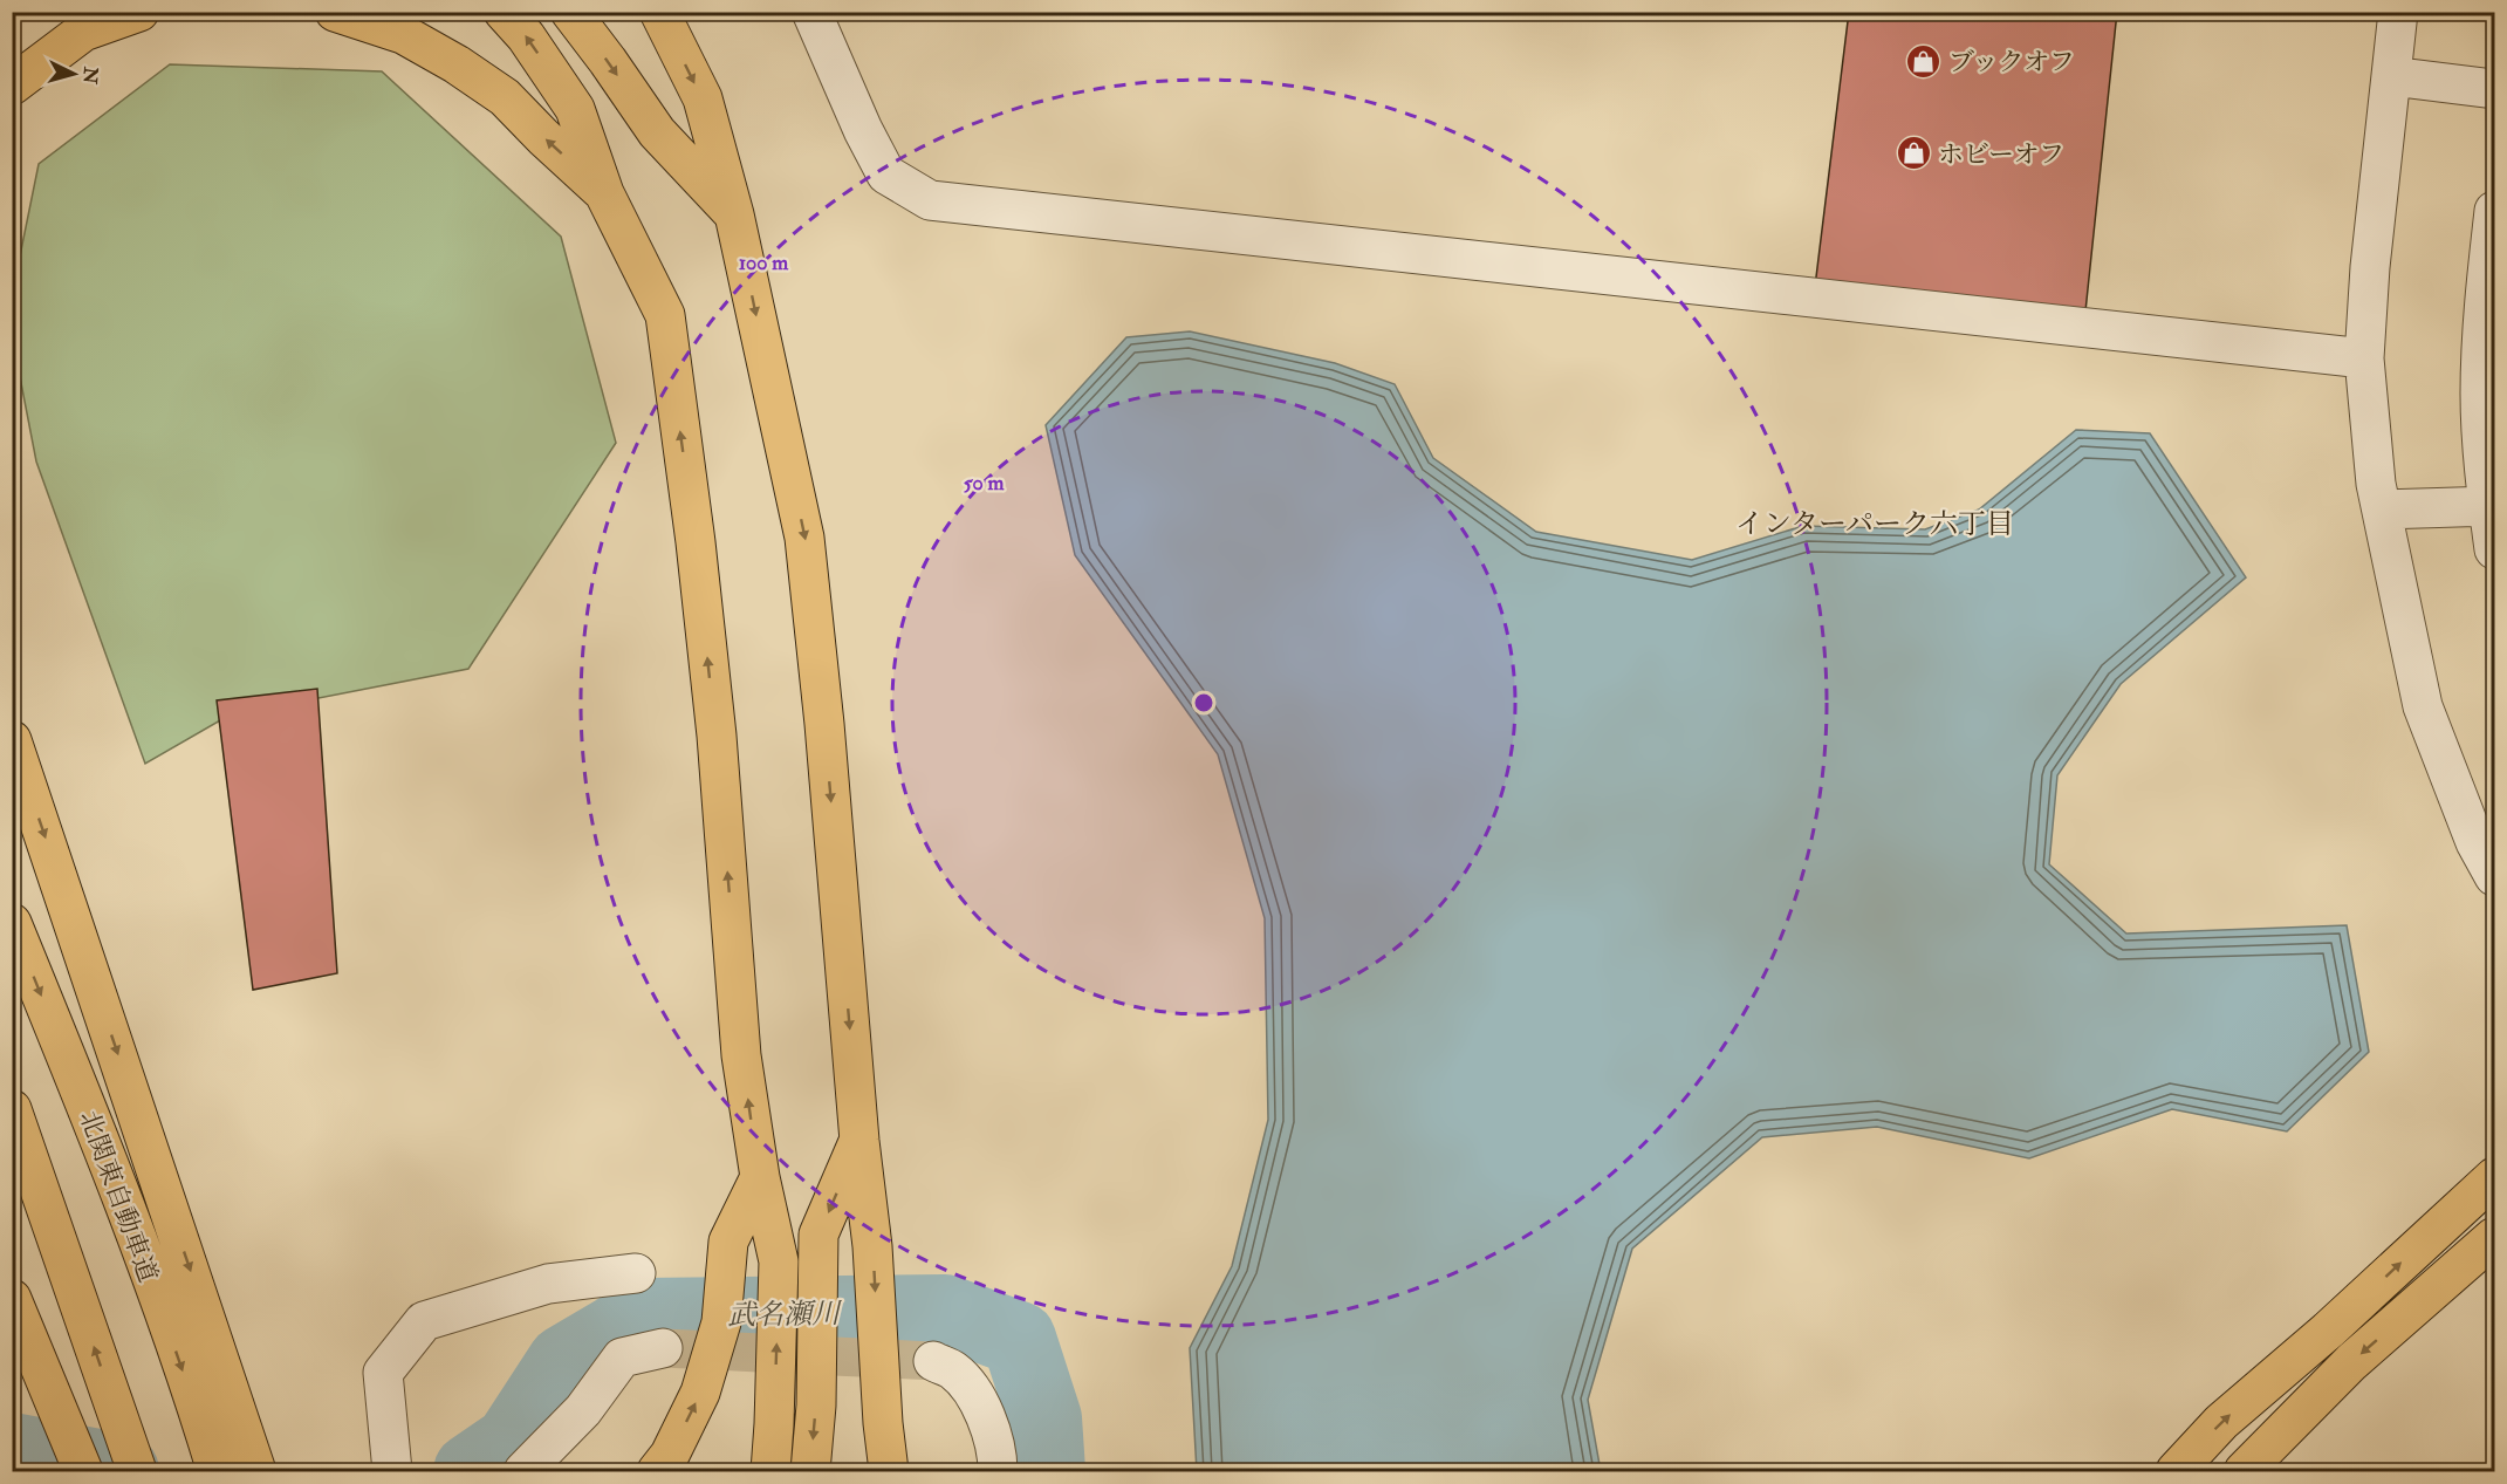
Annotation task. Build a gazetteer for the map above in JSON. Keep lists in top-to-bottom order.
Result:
{
  "streets": {
    "highway": ["北関東自動車道"]
  },
  "districts": ["インターパーク六丁目"],
  "water": ["武名瀬川"],
  "places": {
    "shop": ["ブックオフ", "ホビーオフ"]
  },
  "north": "right",
  "rings": ["100 m", "50 m"]
}
